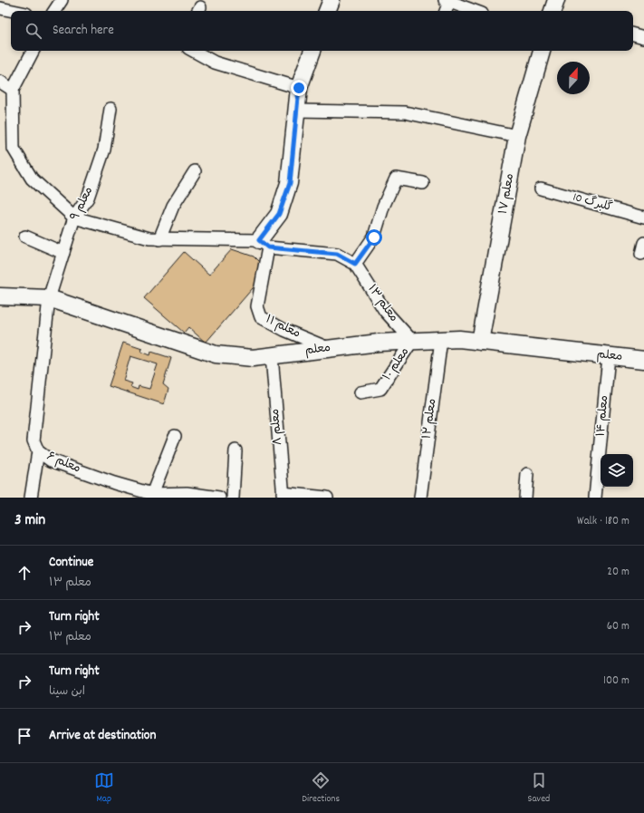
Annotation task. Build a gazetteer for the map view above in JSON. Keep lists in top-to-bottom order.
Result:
{
  "streets": {
    "street": [
      "معلم ۱۷",
      "گلبرگ 10",
      "معلم ۹",
      "معلم ۱۳",
      "معلم ۱۱",
      "معلم",
      "معلم ۱۰",
      "معلم ۱۴",
      "معلم ۱۲",
      "معلم ۸",
      "معلم ۶"
    ]
  },
  "crossings": [
    ["معلم ۱۷", "معلم"],
    ["معلم ۹", "معلم ۱۳"],
    ["معلم ۹", "معلم"],
    ["معلم ۹", "معلم ۶"],
    ["معلم ۱۳", "معلم ۱۱"],
    ["معلم ۱۳", "معلم"],
    ["معلم ۱۳", "معلم ۱۰"],
    ["معلم ۱۱", "معلم"],
    ["معلم", "معلم ۱۰"],
    ["معلم", "معلم ۱۴"],
    ["معلم", "معلم ۱۲"],
    ["معلم", "معلم ۸"],
    ["معلم", "معلم ۶"]
  ],
  "north": "top",
  "page": {
    "search": "Search here",
    "heading": ["3 min", "Walk · 180 m"],
    "list": [
      ["Continue", "معلم ۱۳", "20 m"],
      ["Turn right", "معلم ۱۳", "60 m"],
      ["Turn right", "ابن سینا", "100 m"],
      "Arrive at destination"
    ],
    "nav": ["Map", "Directions", "Saved"]
  }
}
